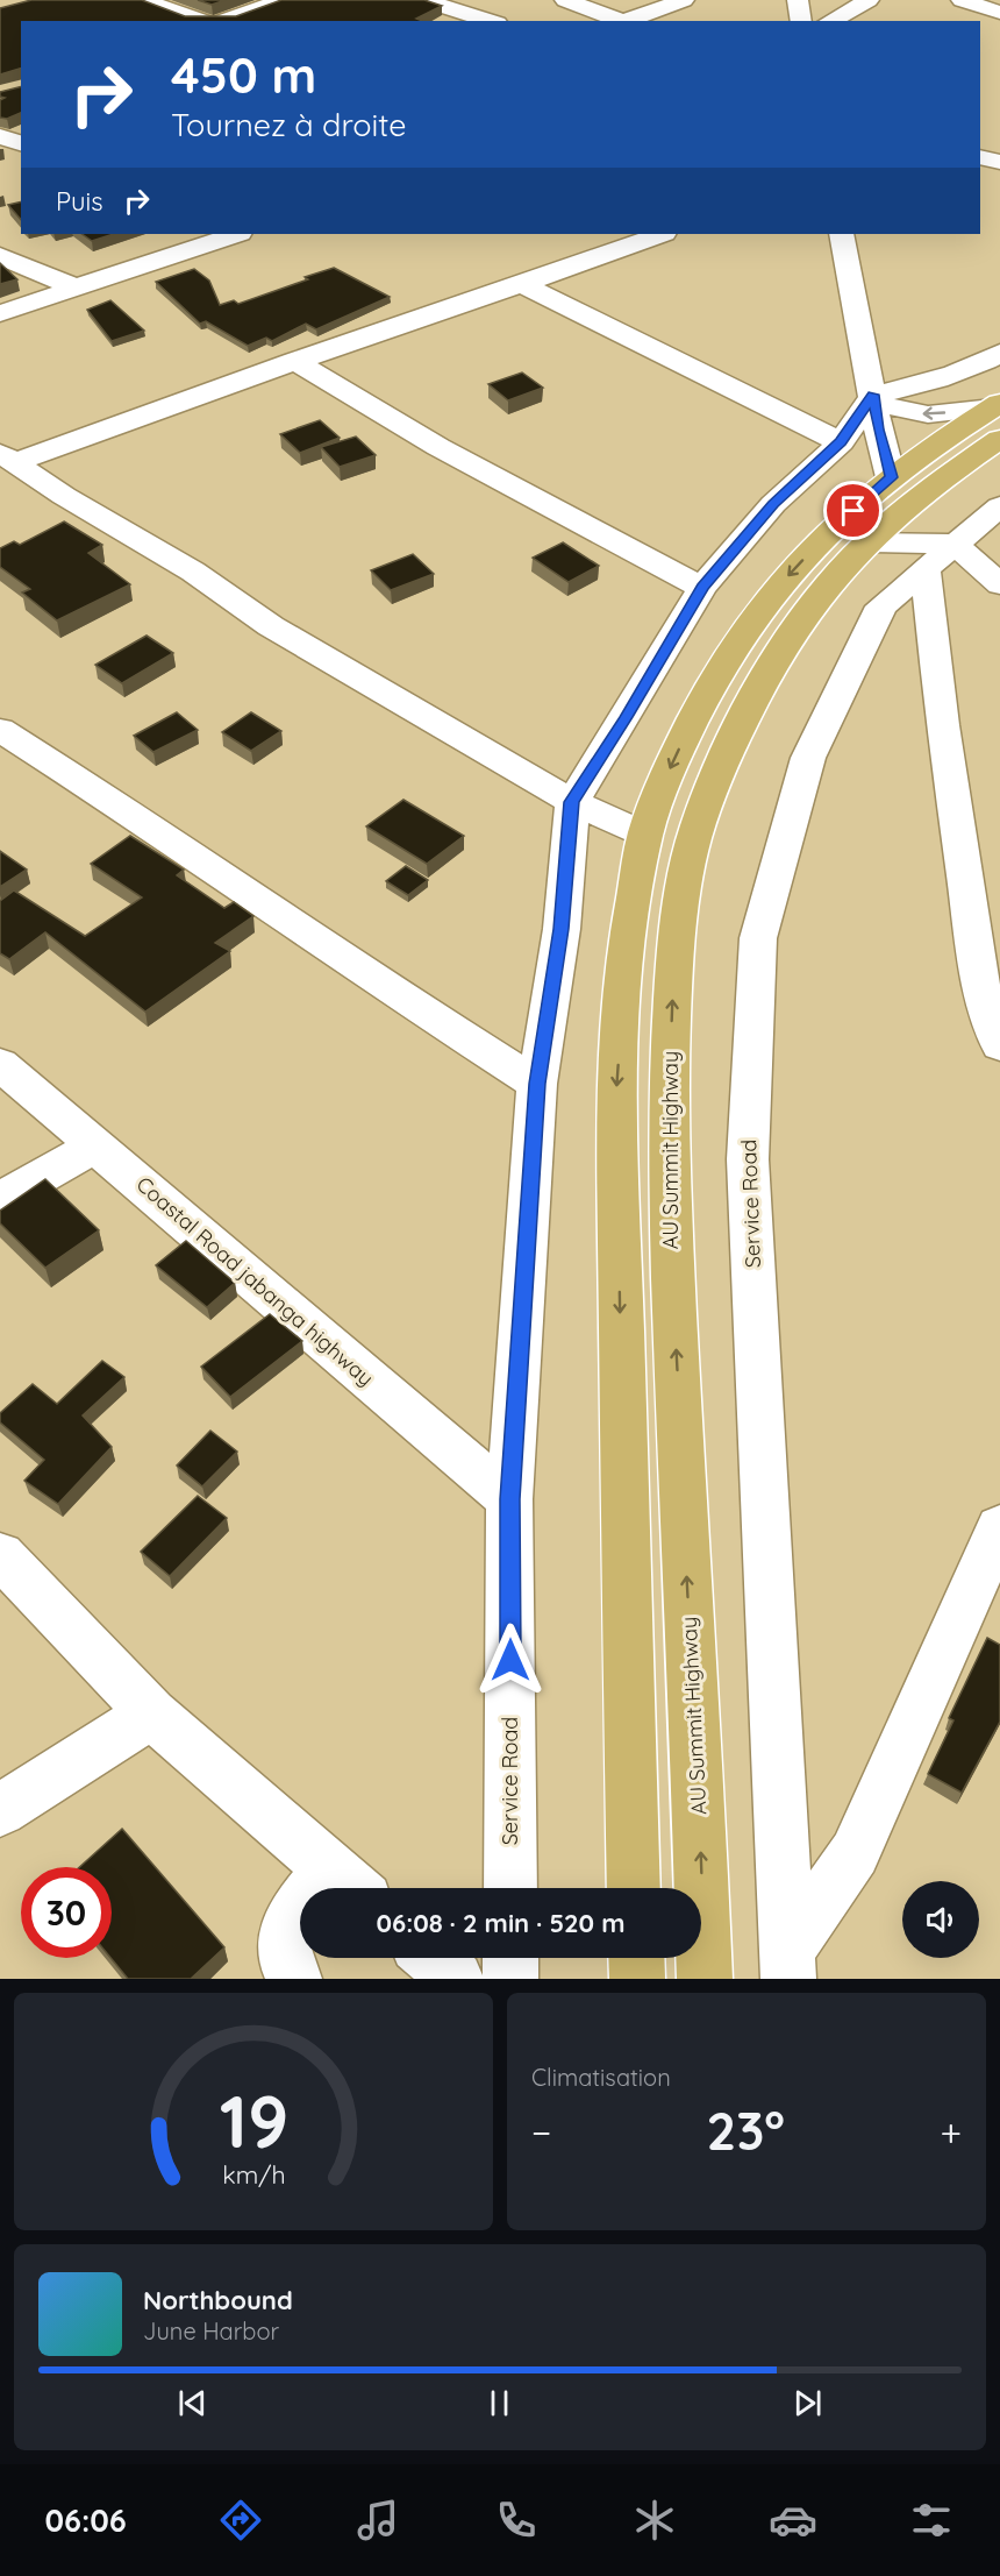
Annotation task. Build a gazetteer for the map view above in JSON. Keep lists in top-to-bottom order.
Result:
{
  "streets": {
    "main road": ["AU Summit Highway"],
    "street": ["Service Road", "Coastal Road jabanga highway"]
  },
  "crossings": [
    ["Service Road", "Coastal Road jabanga highway"]
  ],
  "page": {
    "turn": ["450 m", "Tournez à droite"],
    "then": "Puis",
    "limit": "30",
    "trip": "06:08 · 2 min · 520 m",
    "tile": "Climatisation",
    "heat": ["−", "23°", "+"],
    "song": ["Northbound", "June Harbor"],
    "tabs": "06:06",
    "gauge": ["19", "km/h"]
  }
}
